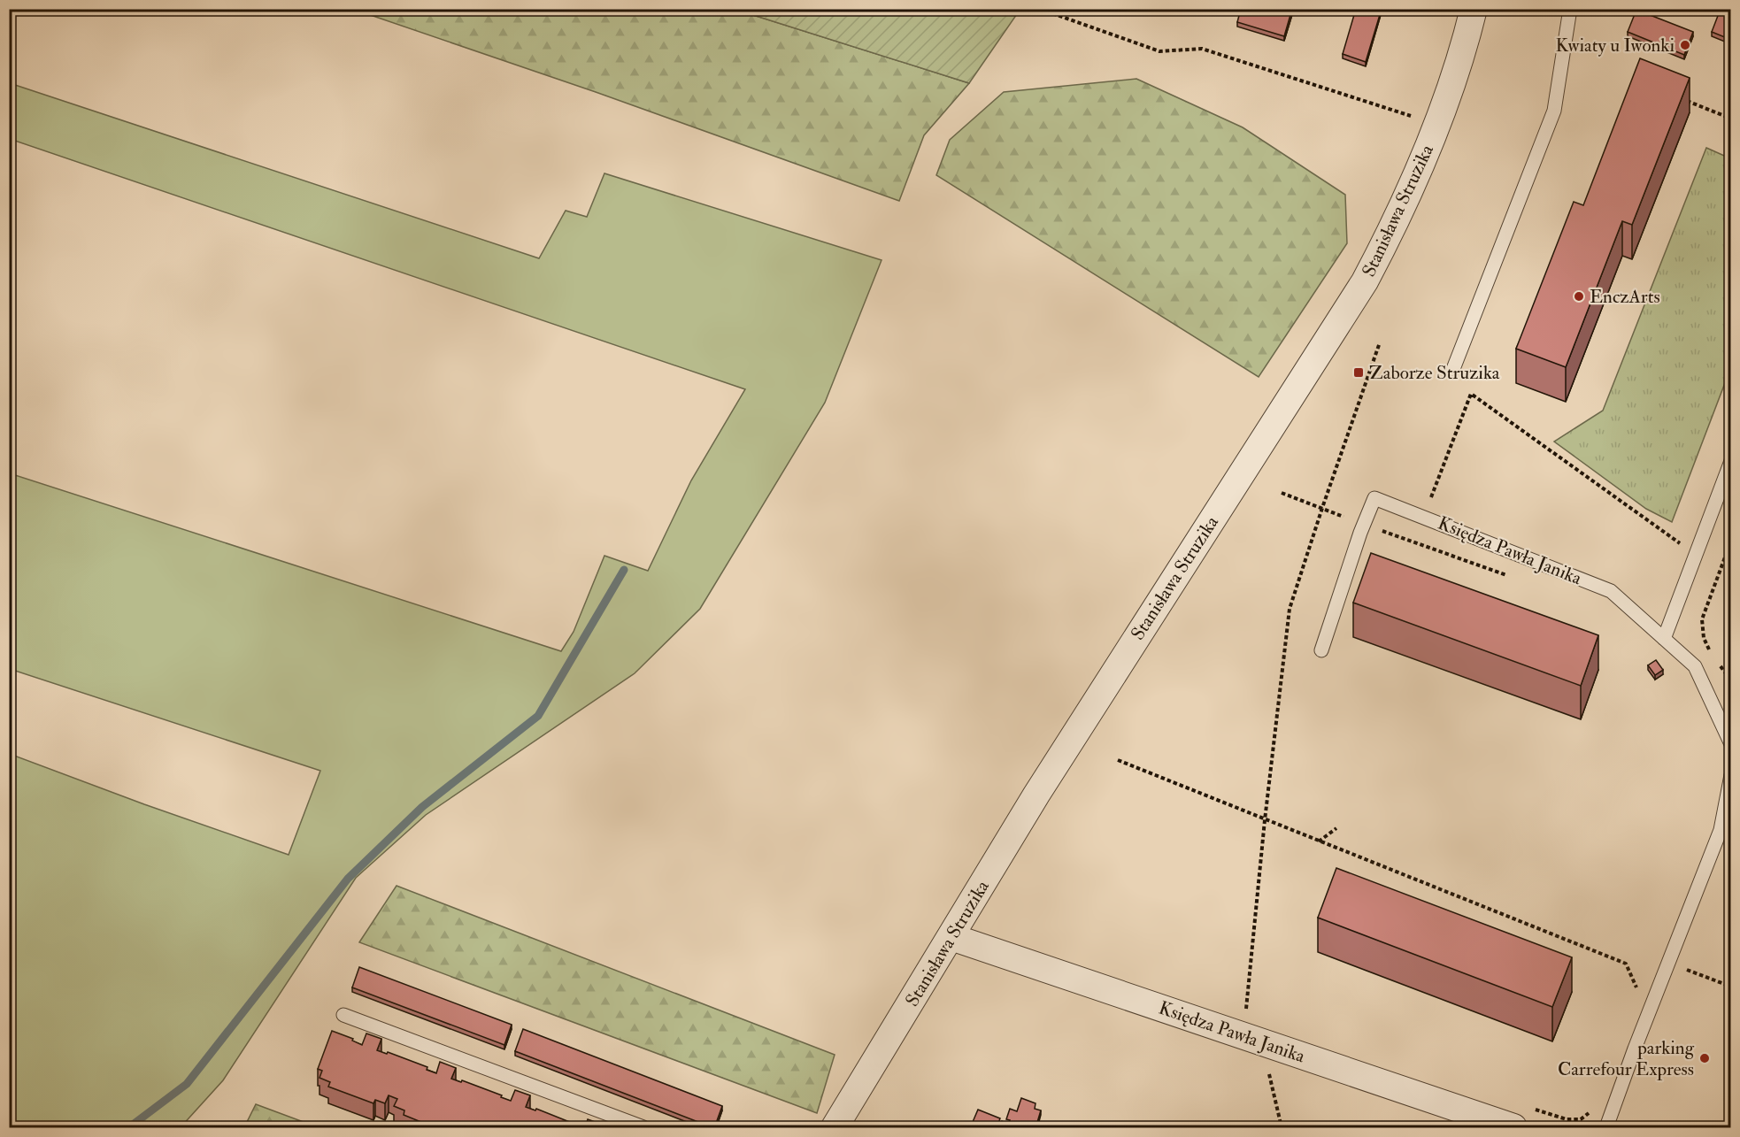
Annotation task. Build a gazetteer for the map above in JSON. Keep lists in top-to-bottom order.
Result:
{
  "streets": {
    "street": ["Stanisława Struzika", "Księdza Pawła Janika"]
  },
  "crossings": [
    ["Stanisława Struzika", "Księdza Pawła Janika"]
  ],
  "places": {
    "other": ["Kwiaty u Iwonki", "EnczArts", "parking Carrefour Express"],
    "transit": ["Zaborze Struzika"]
  }
}
